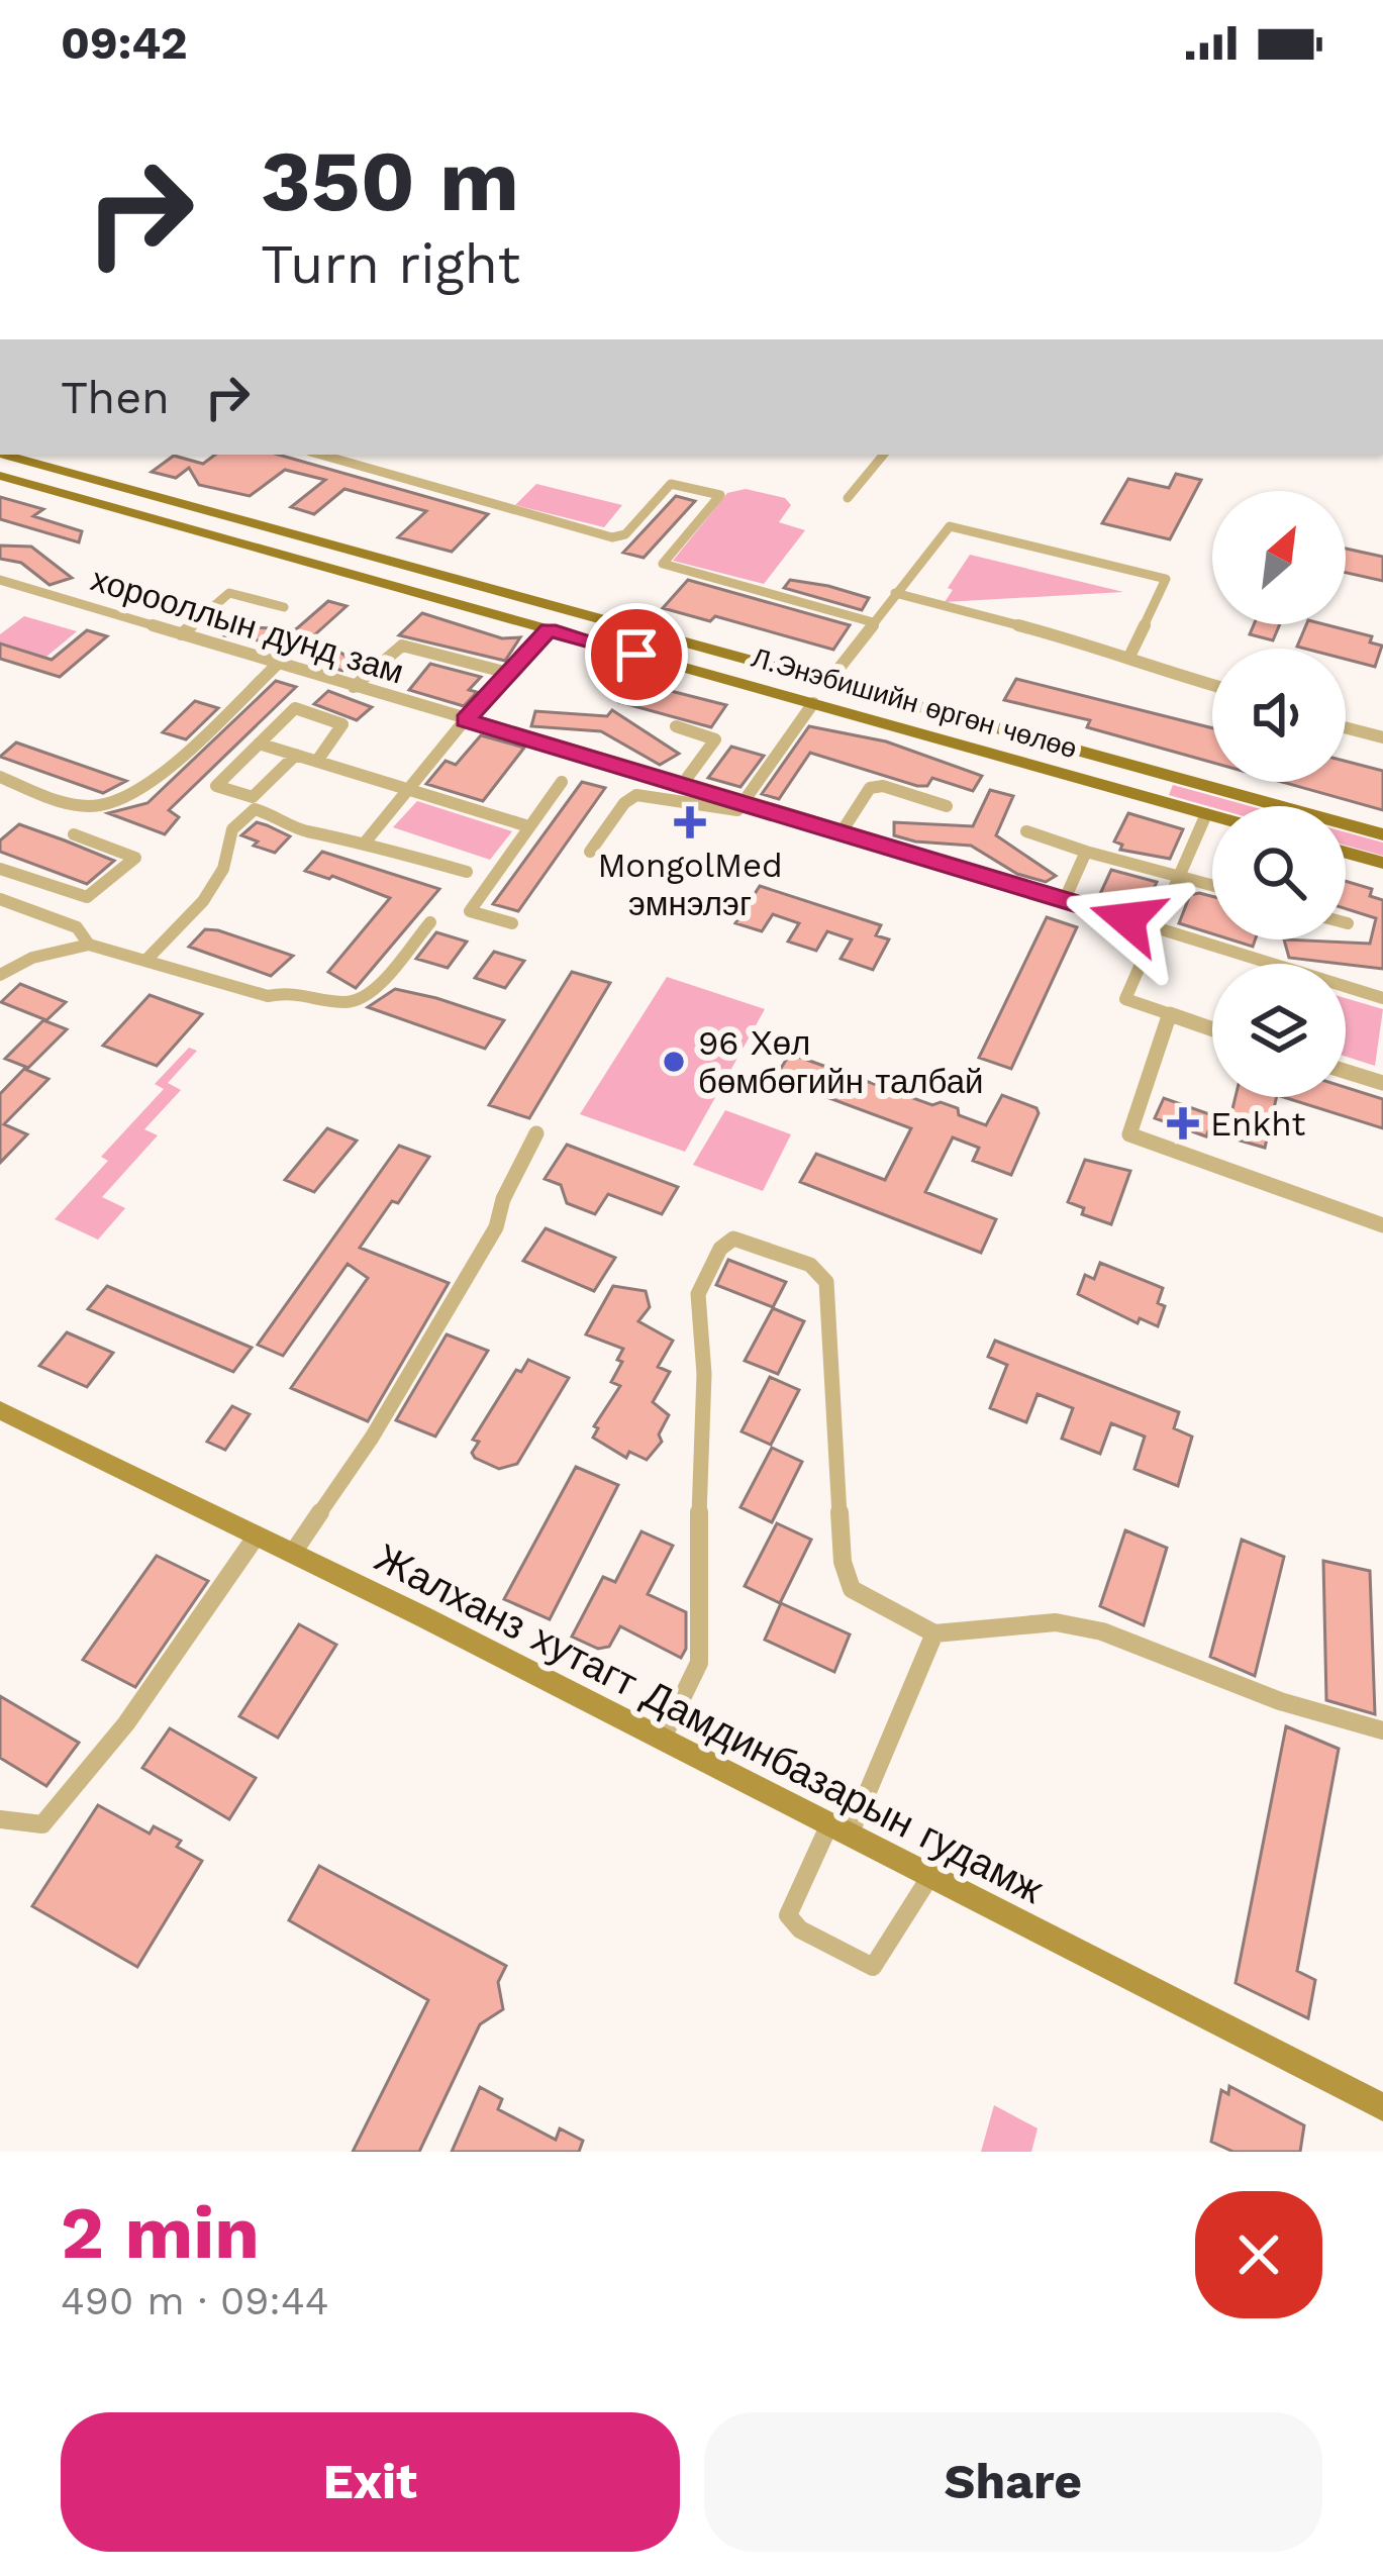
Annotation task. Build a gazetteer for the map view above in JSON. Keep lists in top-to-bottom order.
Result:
{
  "streets": {
    "main road": ["Л.Энэбишийн өргөн чөлөө", "Жалханз хутагт Дамдинбазарын гудамж"],
    "street": ["хорооллын дунд зам"]
  },
  "places": {
    "health": ["MongolMed эмнэлэг", "Enkht"],
    "other": ["96 Хөл бөмбөгийн талбай"]
  },
  "north": "top right",
  "page": {
    "status": "09:42",
    "turn": ["350 m", "Turn right"],
    "then": "Then",
    "heading": ["2 min", "490 m · 09:44"],
    "buttons": ["Exit", "Share"]
  }
}
